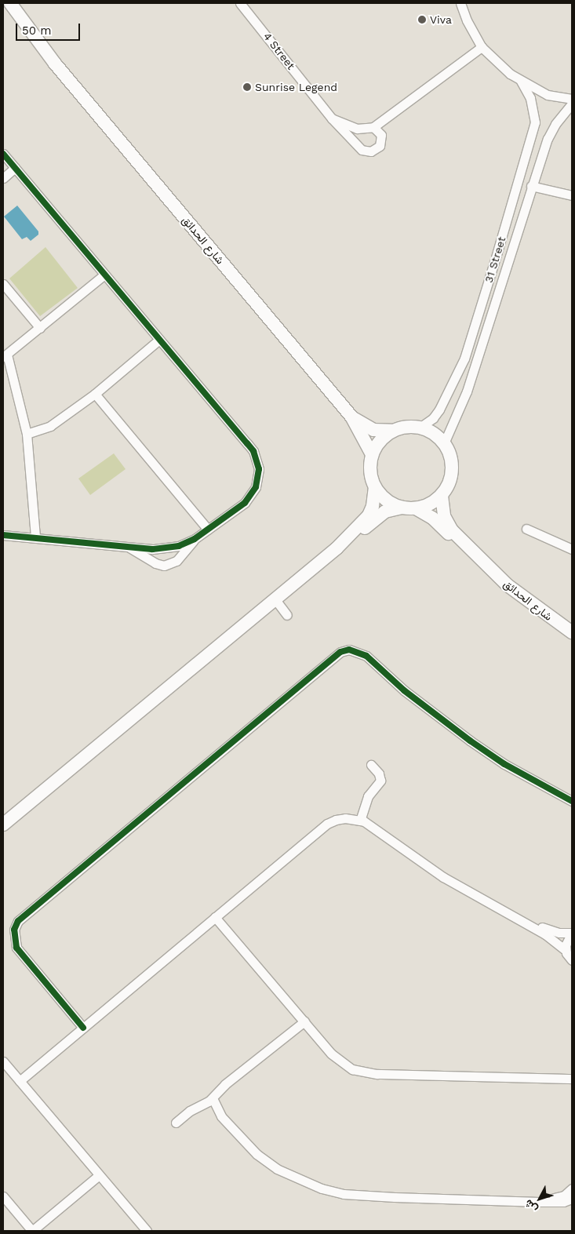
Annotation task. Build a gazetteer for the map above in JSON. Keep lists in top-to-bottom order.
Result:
{
  "streets": {
    "street": ["4 Street", "شارع الحدائق", "31 Street"]
  },
  "places": ["Viva", "Sunrise Legend"],
  "scale_bar": "50 m",
  "north": "bottom left"
}
